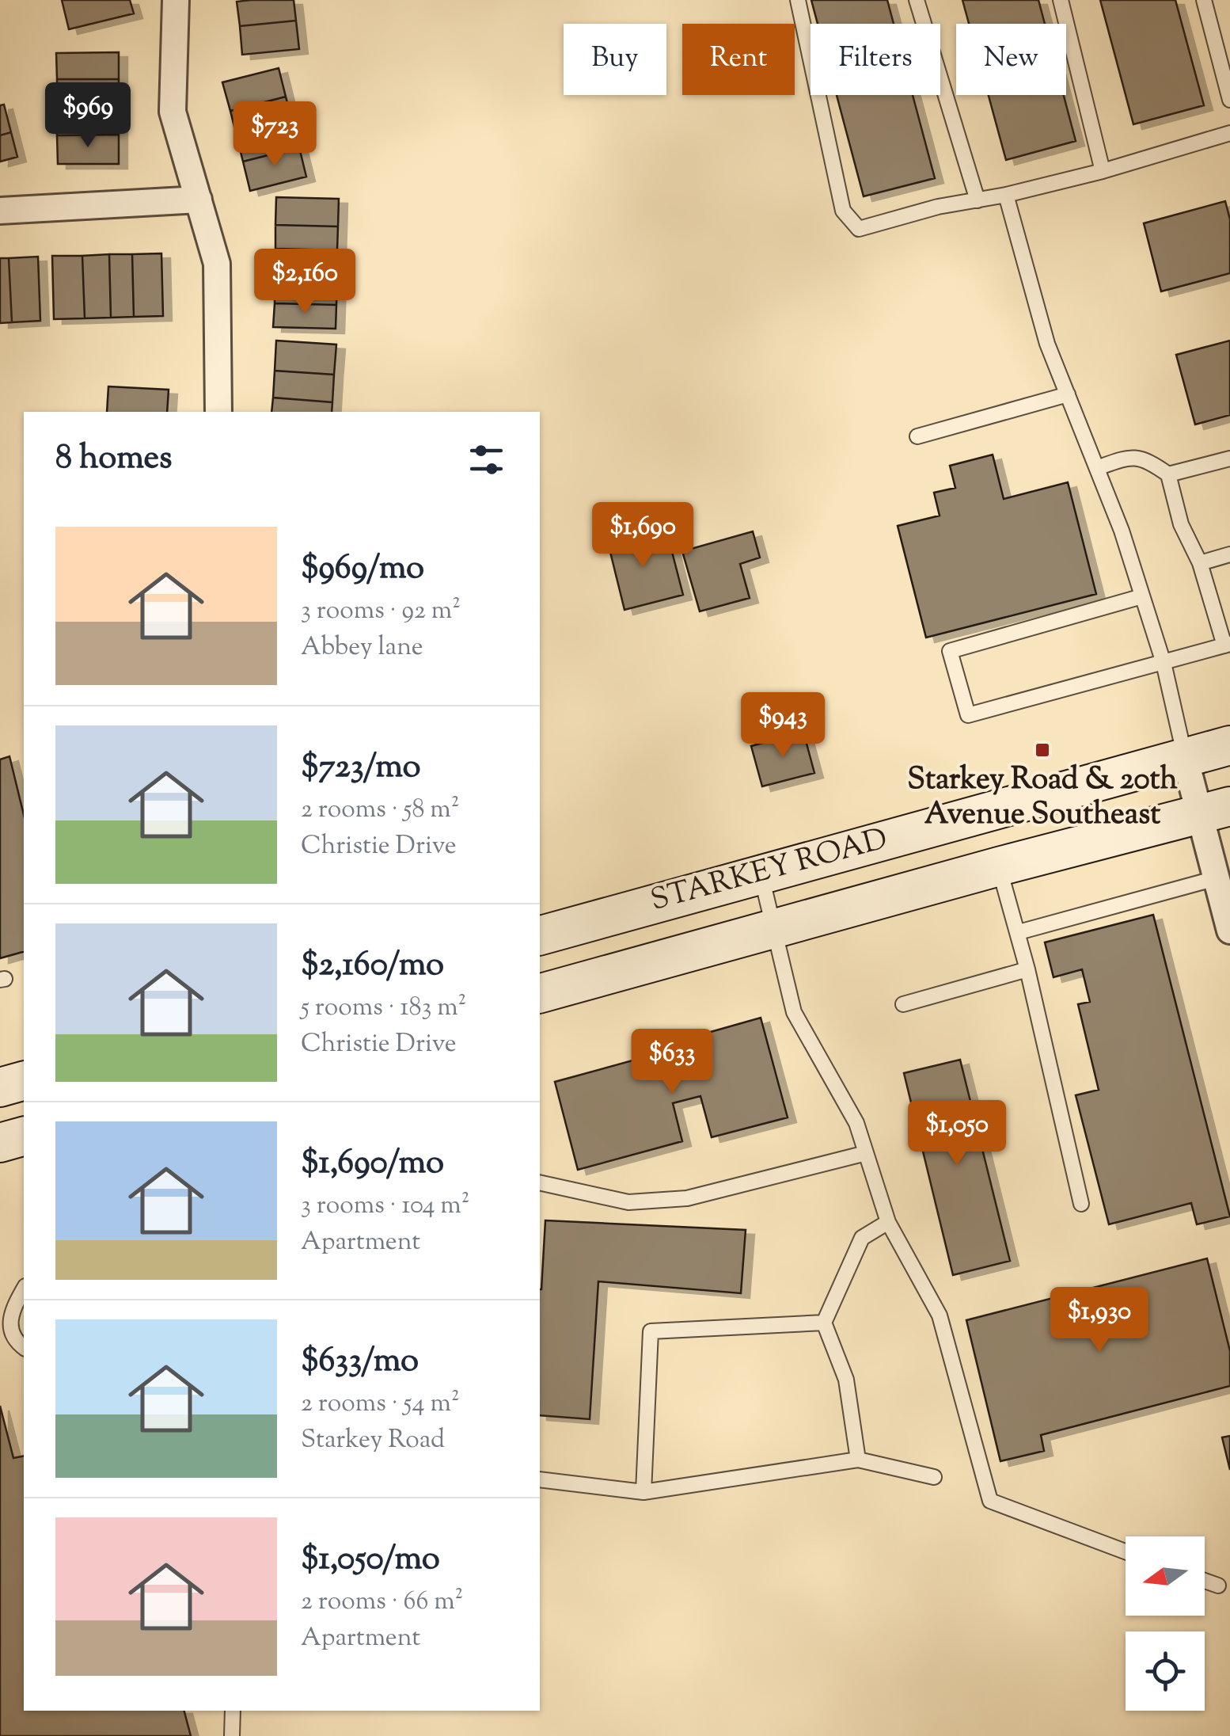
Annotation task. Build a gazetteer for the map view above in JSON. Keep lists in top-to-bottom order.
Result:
{
  "streets": {
    "main road": ["STARKEY ROAD"]
  },
  "places": {
    "transit": ["Starkey Road & 20th Avenue Southeast"]
  },
  "north": "left",
  "page": {
    "chip": [
      "Buy",
      "Rent",
      "Filters",
      "New"
    ],
    "price": [
      "$969",
      "$723",
      "$2,160",
      "$1,690",
      "$943",
      "$633",
      "$1,050",
      "$1,930"
    ],
    "heading": "8 homes",
    "list": [
      {
        "name": "$969/mo",
        "note": "3 rooms · 92 m² · Abbey lane"
      },
      {
        "name": "$723/mo",
        "note": "2 rooms · 58 m² · Christie Drive"
      },
      {
        "name": "$2,160/mo",
        "note": "5 rooms · 183 m² · Christie Drive"
      },
      {
        "name": "$1,690/mo",
        "note": "3 rooms · 104 m² · Apartment"
      },
      {
        "name": "$633/mo",
        "note": "2 rooms · 54 m² · Starkey Road"
      },
      {
        "name": "$1,050/mo",
        "note": "2 rooms · 66 m² · Apartment"
      }
    ]
  }
}
